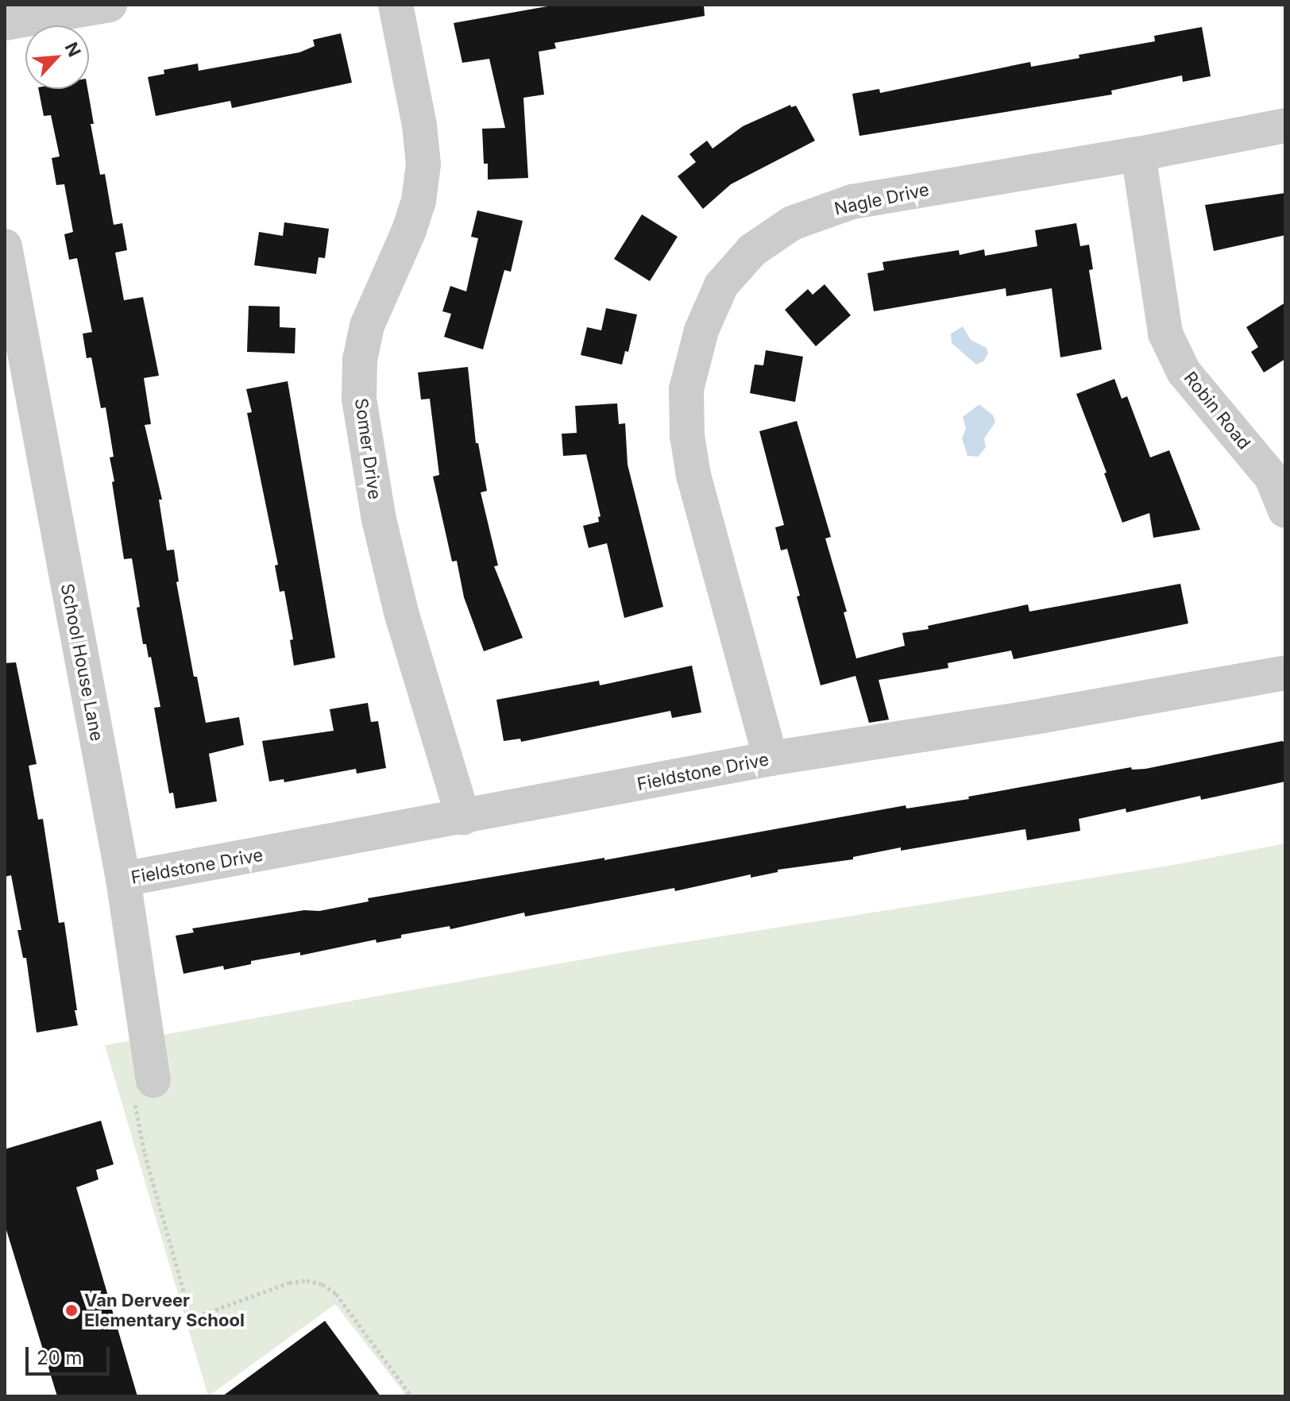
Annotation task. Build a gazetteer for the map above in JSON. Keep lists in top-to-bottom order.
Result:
{
  "streets": {
    "street": [
      "Nagle Drive",
      "Robin Road",
      "Somer Drive",
      "School House Lane",
      "Fieldstone Drive"
    ]
  },
  "crossings": [
    ["Nagle Drive", "Robin Road"],
    ["Nagle Drive", "Fieldstone Drive"],
    ["Somer Drive", "Fieldstone Drive"],
    ["School House Lane", "Fieldstone Drive"]
  ],
  "places": ["Van Derveer Elementary School"],
  "scale_bar": "20 m",
  "north": "top right"
}
